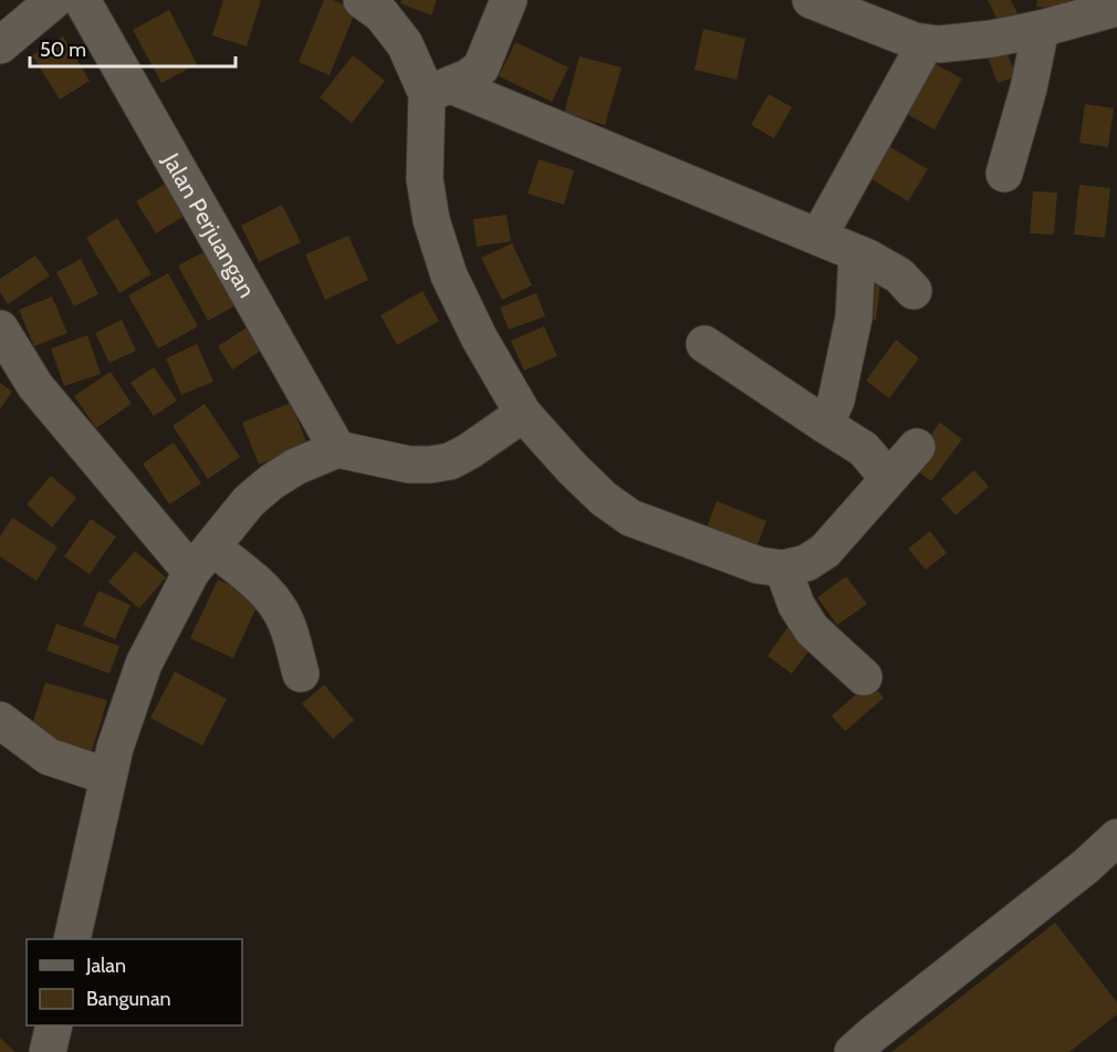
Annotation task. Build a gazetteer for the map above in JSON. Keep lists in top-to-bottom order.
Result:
{
  "streets": {
    "street": ["Jalan Perjuangan"]
  },
  "legend": ["Jalan", "Bangunan"],
  "scale_bar": "50 m"
}
